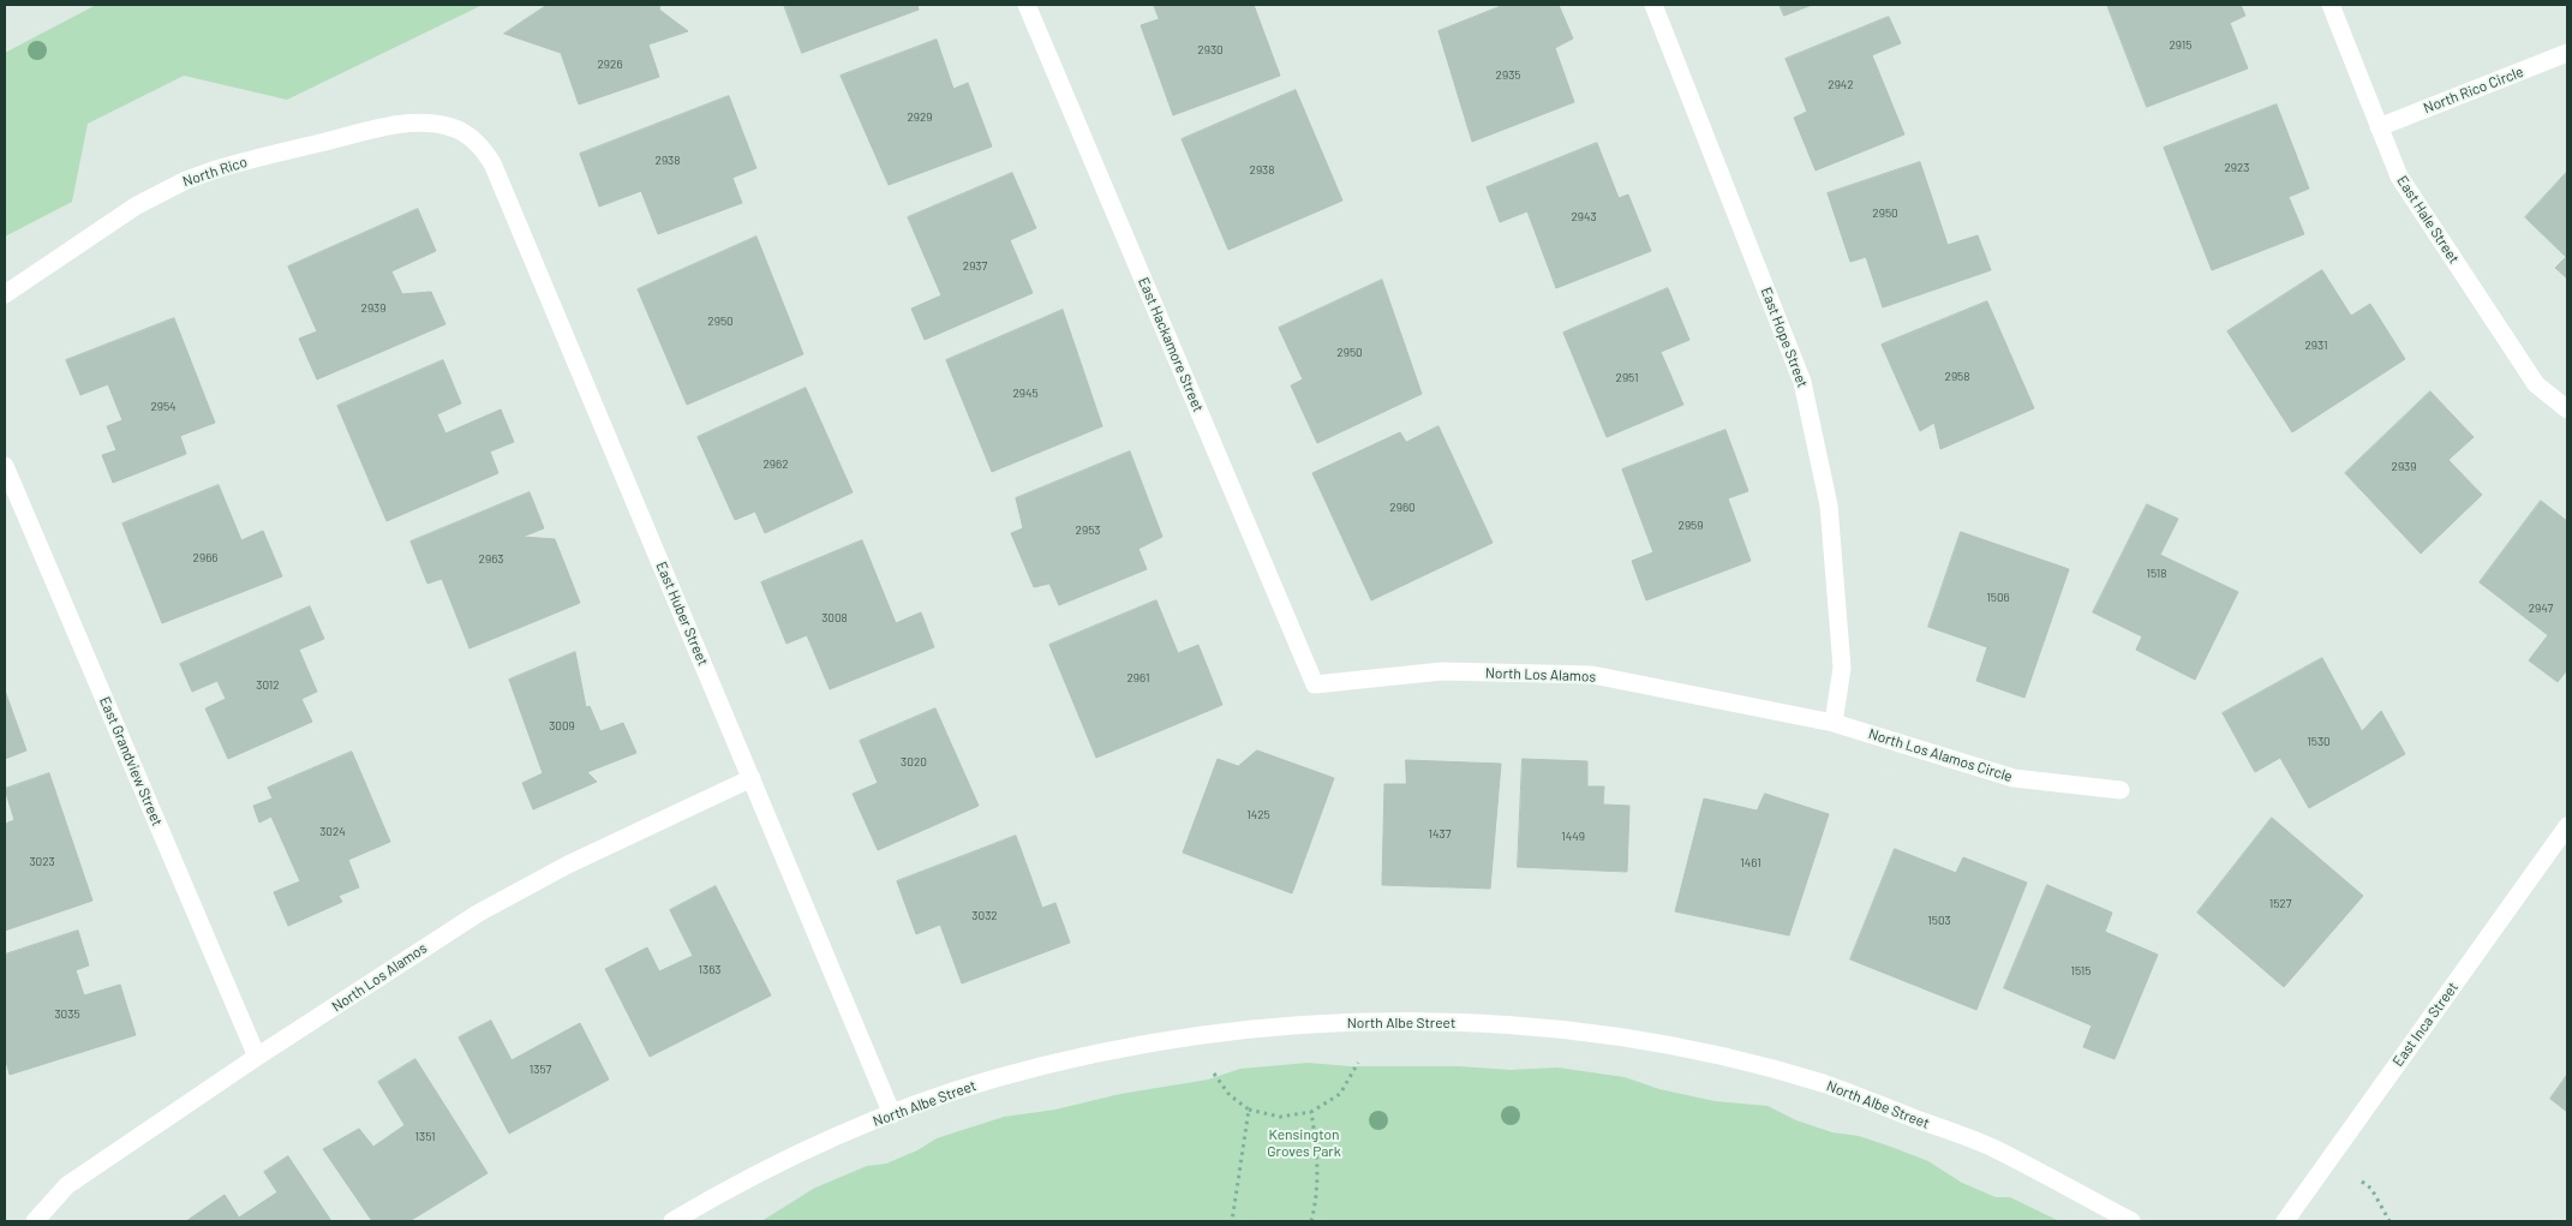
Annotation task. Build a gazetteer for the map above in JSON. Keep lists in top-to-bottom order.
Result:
{
  "streets": {
    "street": [
      "North Rico Circle",
      "North Rico",
      "East Hale Street",
      "East Hope Street",
      "East Hackamore Street",
      "East Huber Street",
      "North Los Alamos",
      "North Los Alamos Circle",
      "East Grandview Street",
      "North Albe Street",
      "East Inca Street"
    ]
  },
  "crossings": [
    ["North Rico Circle", "East Hale Street"],
    ["North Rico", "East Huber Street"],
    ["East Hope Street", "North Los Alamos"],
    ["East Hope Street", "North Los Alamos Circle"],
    ["East Hackamore Street", "North Los Alamos"],
    ["East Huber Street", "North Los Alamos"],
    ["East Huber Street", "North Albe Street"],
    ["North Los Alamos", "North Los Alamos Circle"],
    ["North Los Alamos", "East Grandview Street"]
  ],
  "parks": ["Kensington Groves Park"],
  "house_numbers": [
    "2915",
    "2930",
    "2926",
    "2935",
    "2942",
    "2929",
    "2938",
    "2923",
    "2938",
    "2950",
    "2943",
    "2937",
    "2939",
    "2950",
    "2931",
    "2950",
    "2958",
    "2951",
    "2945",
    "2954",
    "2962",
    "2939",
    "2960",
    "2959",
    "2953",
    "2966",
    "2963",
    "1518",
    "1506",
    "2947",
    "3008",
    "2961",
    "3012",
    "3009",
    "1530",
    "3020",
    "1425",
    "3024",
    "1437",
    "1449",
    "3023",
    "1461",
    "1527",
    "3032",
    "1503",
    "1363",
    "1515",
    "3035",
    "1357",
    "1351"
  ]
}
